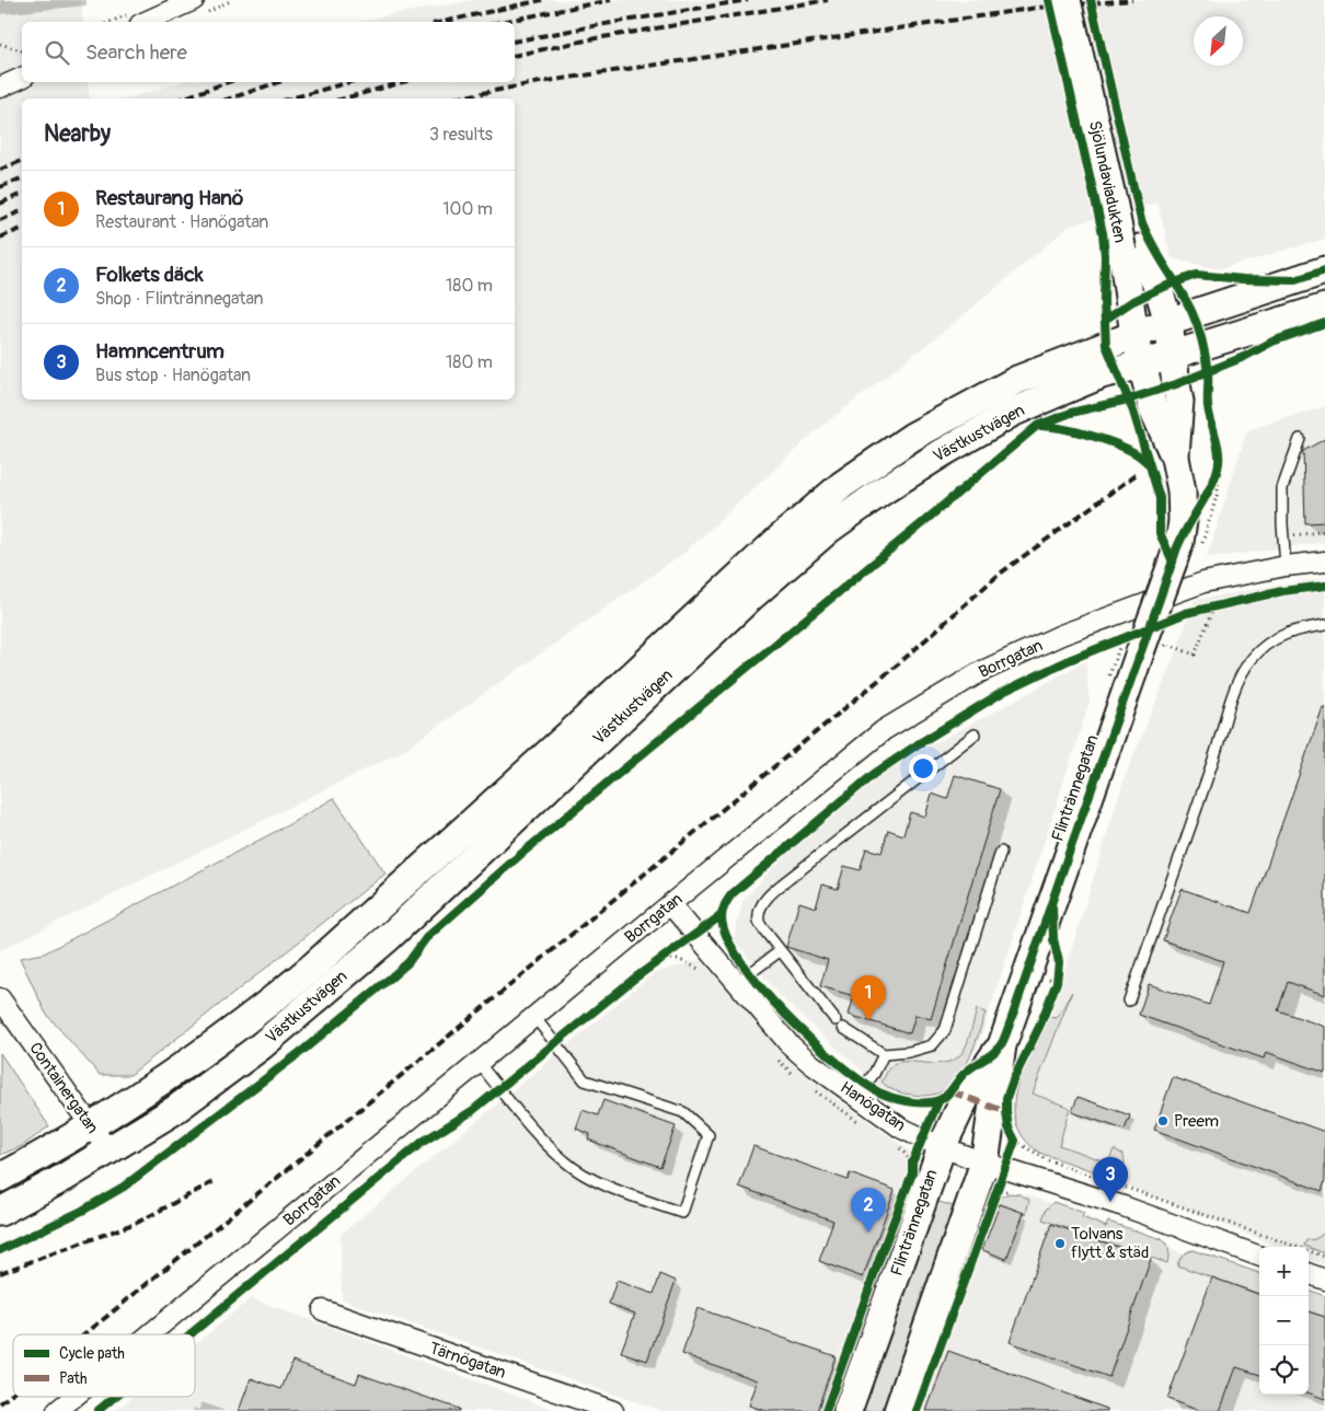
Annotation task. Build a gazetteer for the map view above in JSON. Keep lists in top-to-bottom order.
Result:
{
  "streets": {
    "main road": ["Sjölundaviadukten", "Västkustvägen", "Flintrännegatan"],
    "street": [
      "Borrgatan",
      "Containergatan",
      "Hanögatan",
      "Tärnögatan"
    ]
  },
  "crossings": [
    ["Sjölundaviadukten", "Västkustvägen"],
    ["Sjölundaviadukten", "Flintrännegatan"],
    ["Västkustvägen", "Flintrännegatan"],
    ["Västkustvägen", "Containergatan"],
    ["Borrgatan", "Hanögatan"],
    ["Flintrännegatan", "Hanögatan"]
  ],
  "places": ["Preem", "Tolvans flytt & städ"],
  "legend": ["Cycle path", "Path"],
  "north": "bottom left",
  "page": {
    "search": "Search here",
    "heading": ["Nearby", "3 results"],
    "list": [
      {
        "mark": "1",
        "name": "Restaurang Hanö",
        "note": "Restaurant · Hanögatan",
        "value": "100 m"
      },
      {
        "mark": "2",
        "name": "Folkets däck",
        "note": "Shop · Flintrännegatan",
        "value": "180 m"
      },
      {
        "mark": "3",
        "name": "Hamncentrum",
        "note": "Bus stop · Hanögatan",
        "value": "180 m"
      }
    ],
    "pins": ["1", "3", "2"],
    "map_buttons": ["+", "−"]
  }
}
